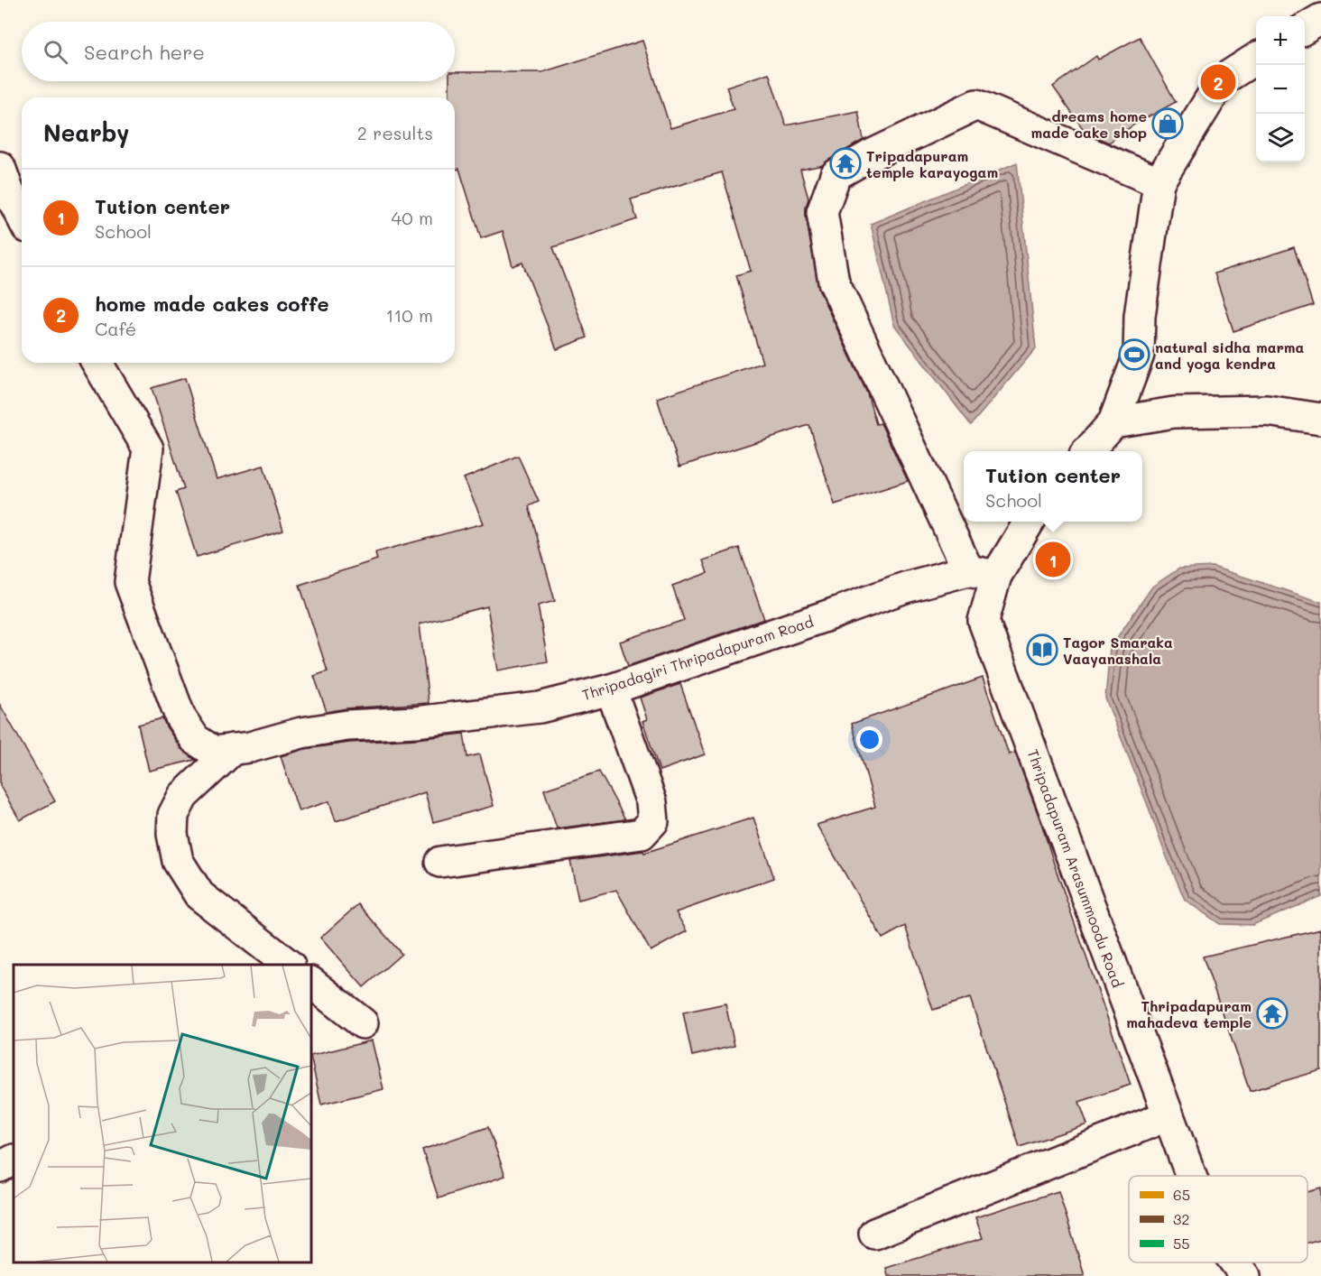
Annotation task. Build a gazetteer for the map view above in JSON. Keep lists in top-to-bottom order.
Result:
{
  "streets": {
    "street": ["Thripadagiri Thripadapuram Road", "Thripadapuram Arasummoodu Road"]
  },
  "crossings": [
    ["Thripadagiri Thripadapuram Road", "Thripadapuram Arasummoodu Road"]
  ],
  "places": {
    "shop": ["dreams home made cake shop"],
    "temple": ["Tripadapuram temple karayogam", "Thripadapuram mahadeva temple"],
    "sports": ["natural sidha marma and yoga kendra"],
    "library": ["Tagor Smaraka Vaayanashala"]
  },
  "legend": ["65", "32", "55"],
  "page": {
    "map_buttons": ["+", "−"],
    "search": "Search here",
    "pins": ["2", "1"],
    "heading": ["Nearby", "2 results"],
    "list": [
      {
        "mark": "1",
        "name": "Tution center",
        "note": "School",
        "value": "40 m"
      },
      {
        "mark": "2",
        "name": "home made cakes coffe",
        "note": "Café",
        "value": "110 m"
      }
    ],
    "popup": ["Tution center", "School"]
  }
}
